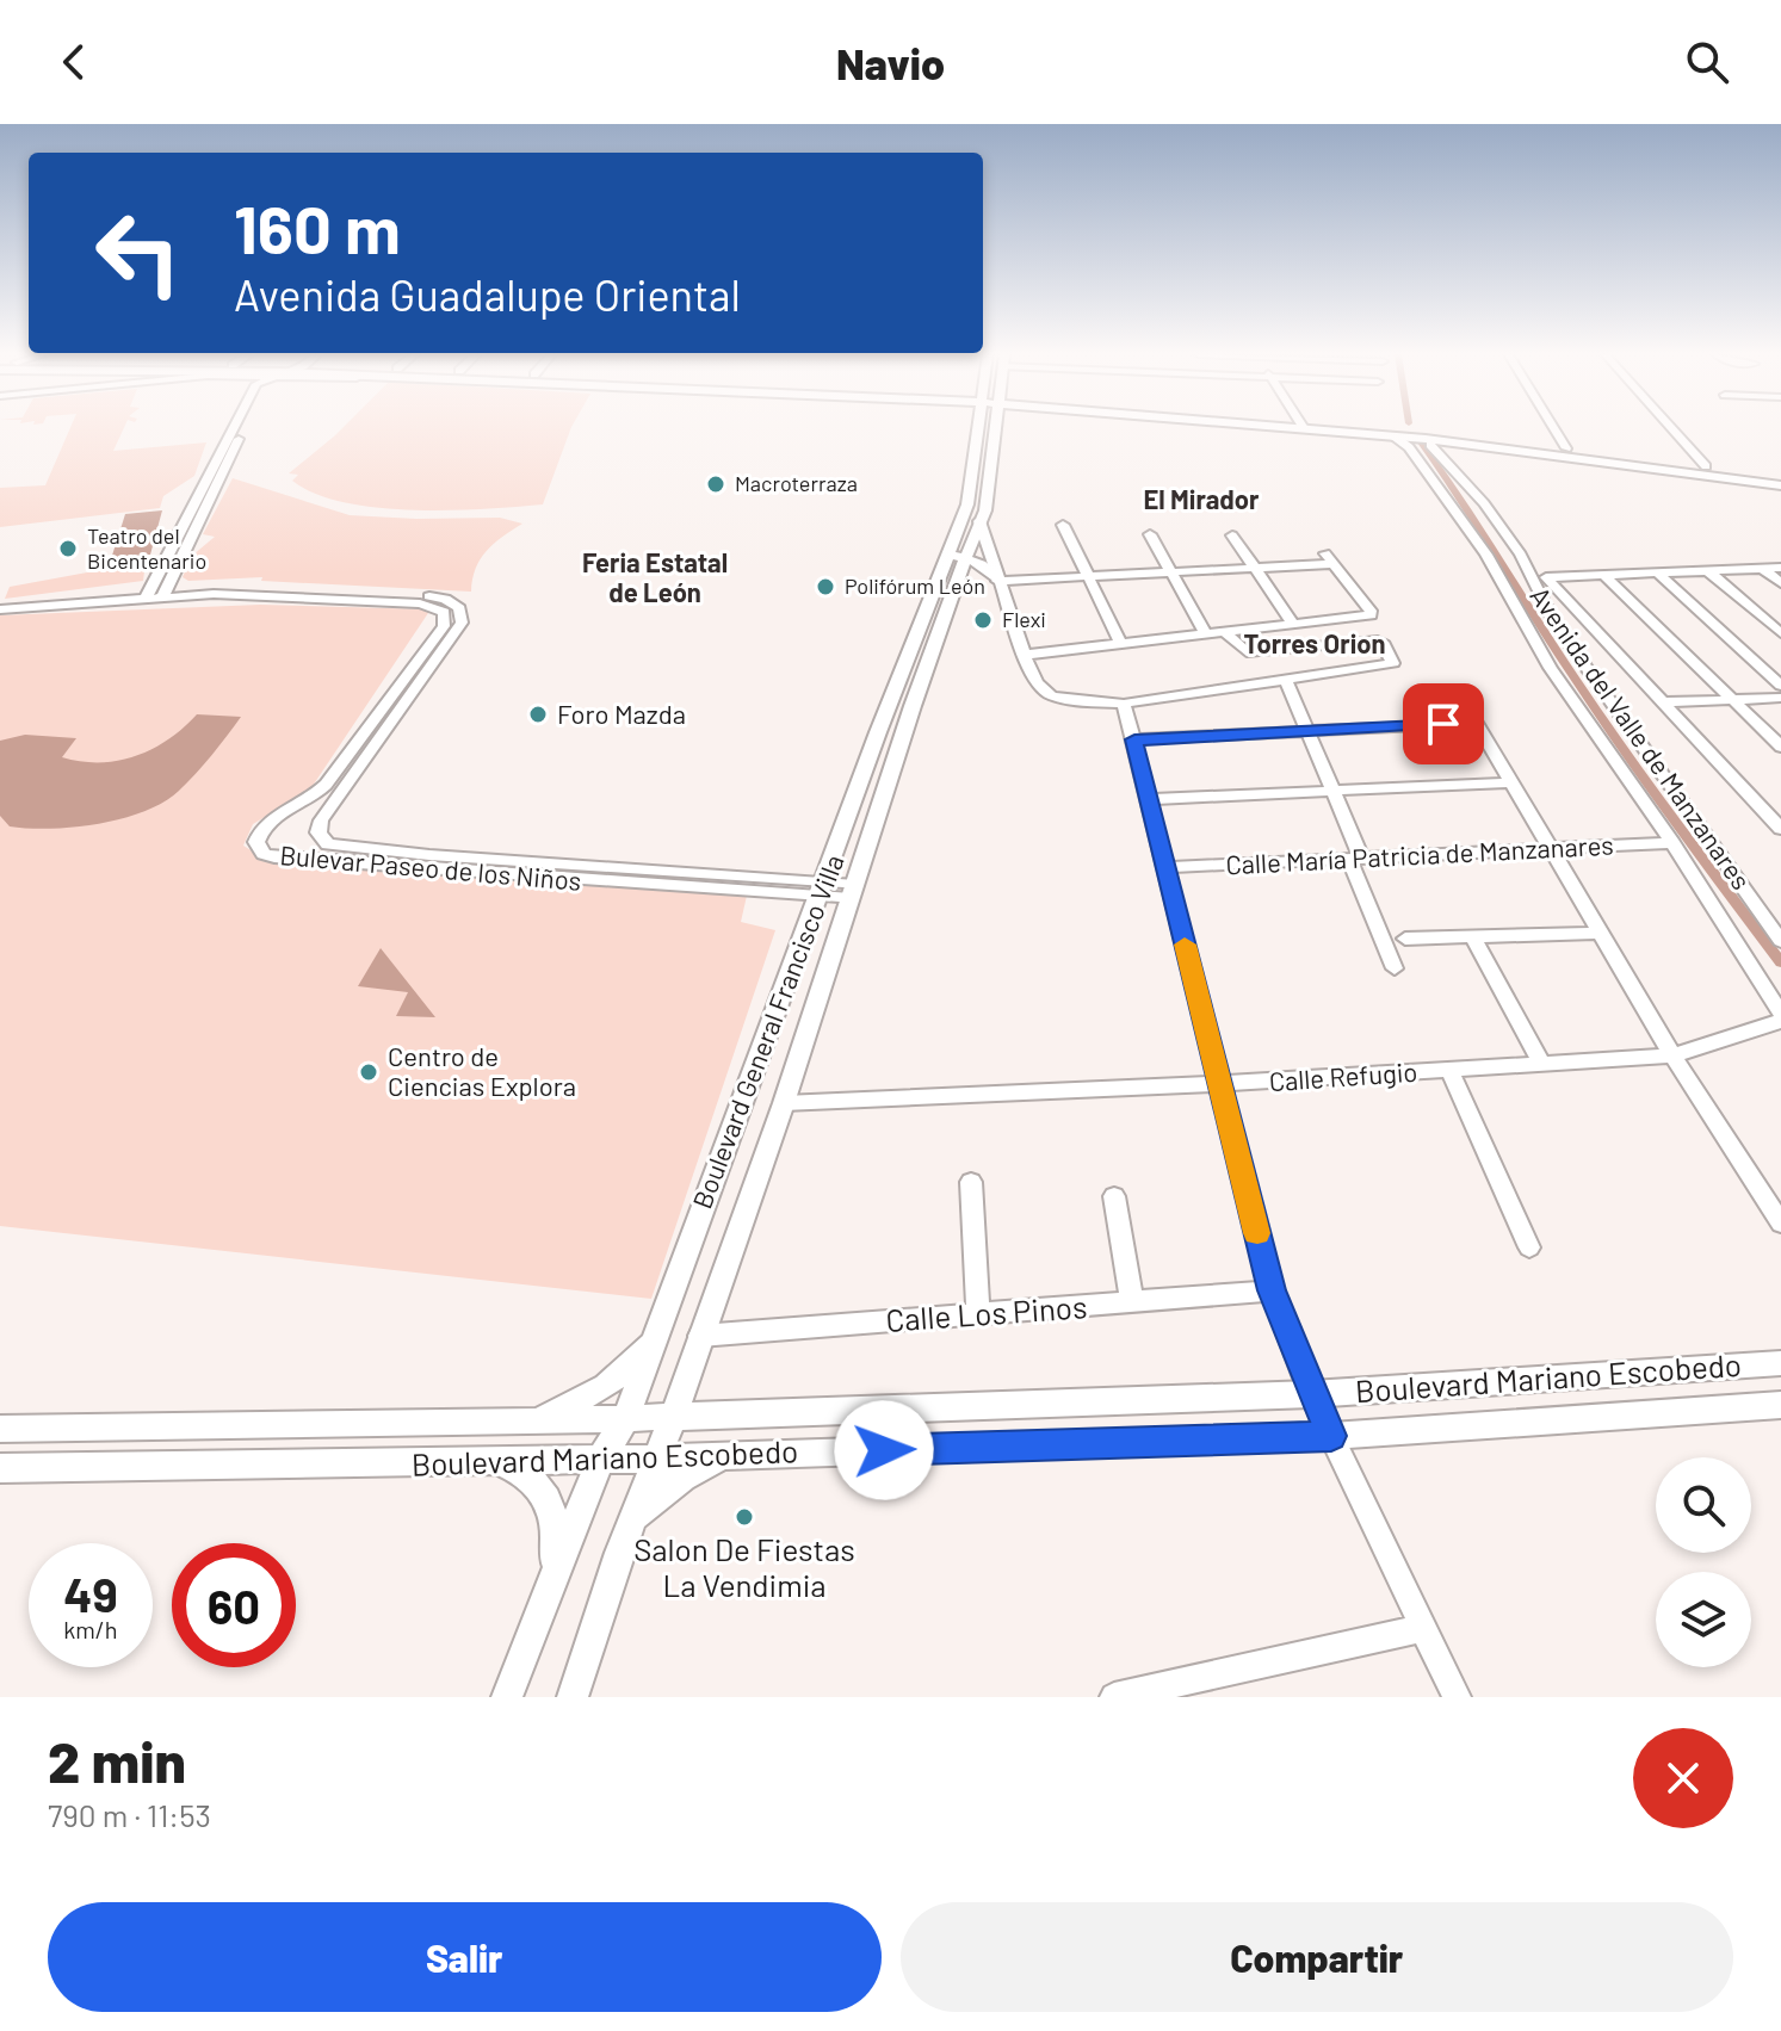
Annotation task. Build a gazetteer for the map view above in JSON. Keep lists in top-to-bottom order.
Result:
{
  "streets": {
    "main road": ["Boulevard General Francisco Villa", "Boulevard Mariano Escobedo"],
    "street": [
      "Avenida del Valle de Manzanares",
      "Calle María Patricia de Manzanares",
      "Bulevar Paseo de los Niños",
      "Calle Refugio",
      "Calle Los Pinos"
    ]
  },
  "crossings": [
    ["Bulevar Paseo de los Niños", "Boulevard General Francisco Villa"],
    ["Boulevard General Francisco Villa", "Calle Refugio"],
    ["Boulevard General Francisco Villa", "Calle Los Pinos"],
    ["Boulevard General Francisco Villa", "Boulevard Mariano Escobedo"]
  ],
  "districts": ["El Mirador", "Feria Estatal de León", "Torres Orion"],
  "places": [
    "Macroterraza",
    "Teatro del Bicentenario",
    "Polifórum León",
    "Flexi",
    "Foro Mazda",
    "Centro de Ciencias Explora",
    "Salon De Fiestas La Vendimia"
  ],
  "page": {
    "header": "Navio",
    "turn": ["160 m", "Avenida Guadalupe Oriental"],
    "speed": "49 km/h",
    "limit": "60",
    "heading": ["2 min", "790 m · 11:53"],
    "buttons": ["Salir", "Compartir"]
  }
}
